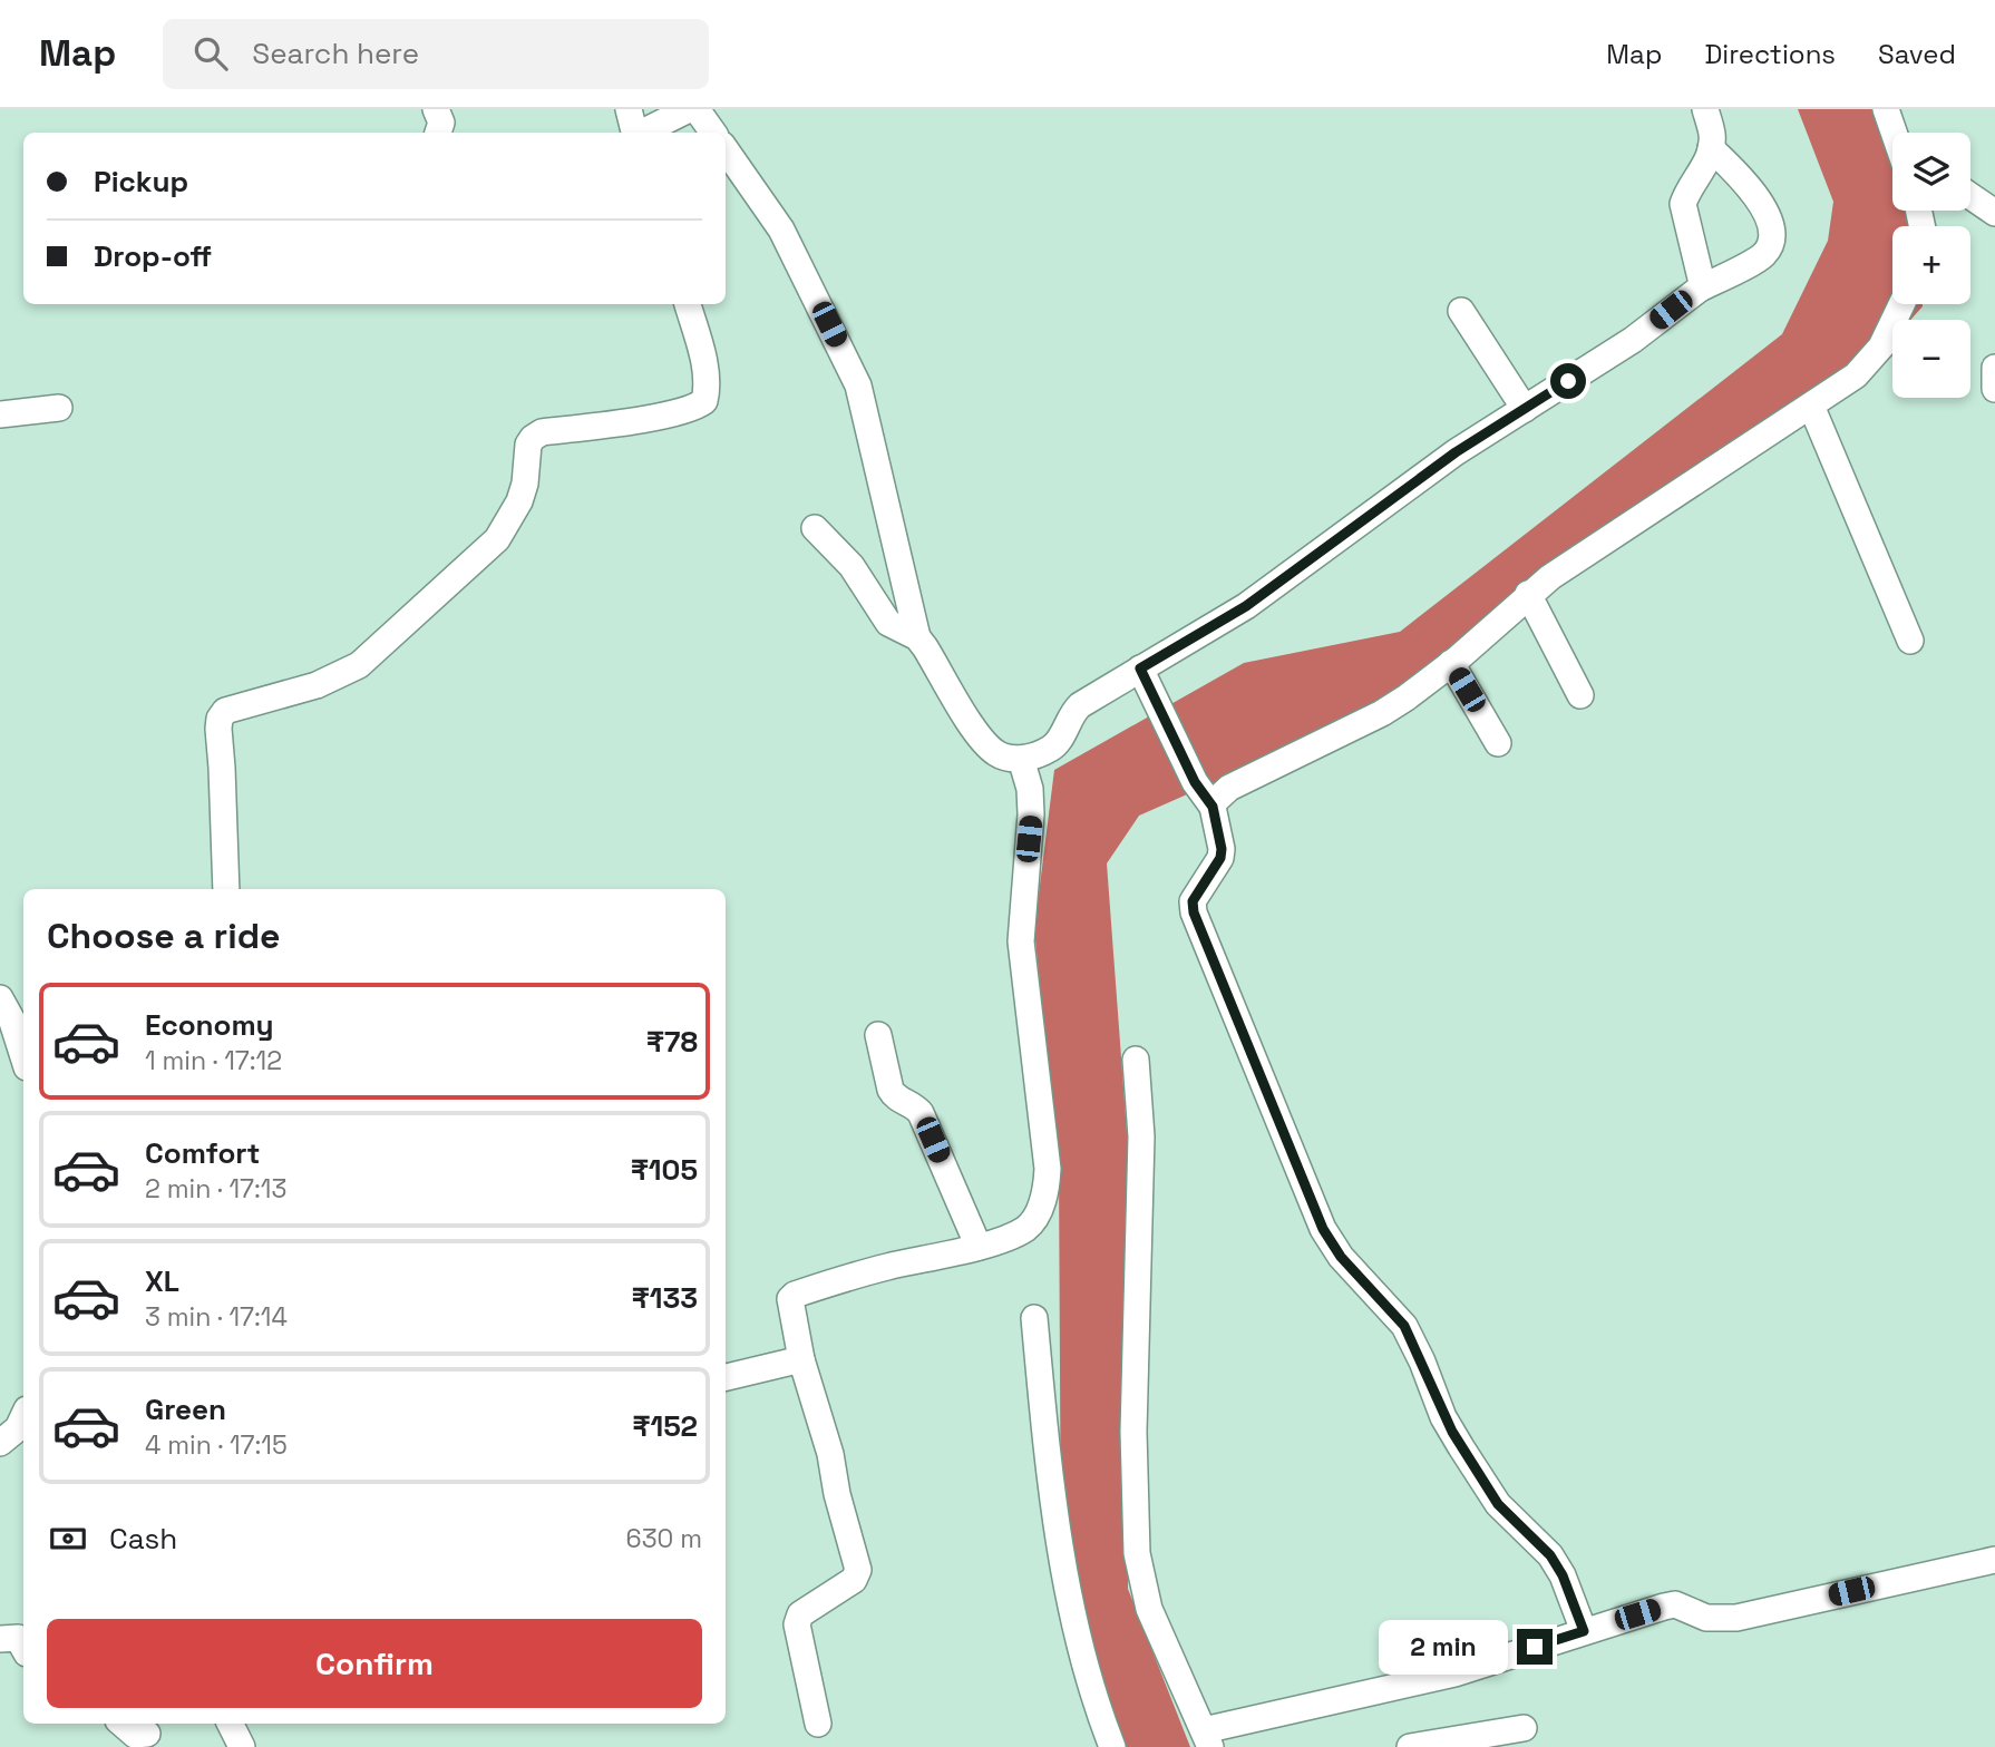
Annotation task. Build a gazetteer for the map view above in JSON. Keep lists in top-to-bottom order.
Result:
{
  "page": {
    "header": "Map",
    "search": "Search here",
    "nav": ["Map", "Directions", "Saved"],
    "map_buttons": ["+", "−"],
    "banner": ["Pickup", "Drop-off"],
    "heading": "Choose a ride",
    "list": [
      {
        "name": "Economy",
        "note": "1 min · 17:12",
        "value": "₹78"
      },
      {
        "name": "Comfort",
        "note": "2 min · 17:13",
        "value": "₹105"
      },
      {
        "name": "XL",
        "note": "3 min · 17:14",
        "value": "₹133"
      },
      {
        "name": "Green",
        "note": "4 min · 17:15",
        "value": "₹152"
      }
    ],
    "pay": ["Cash", "630 m"],
    "buttons": "Confirm",
    "bubble": "2 min"
  }
}
